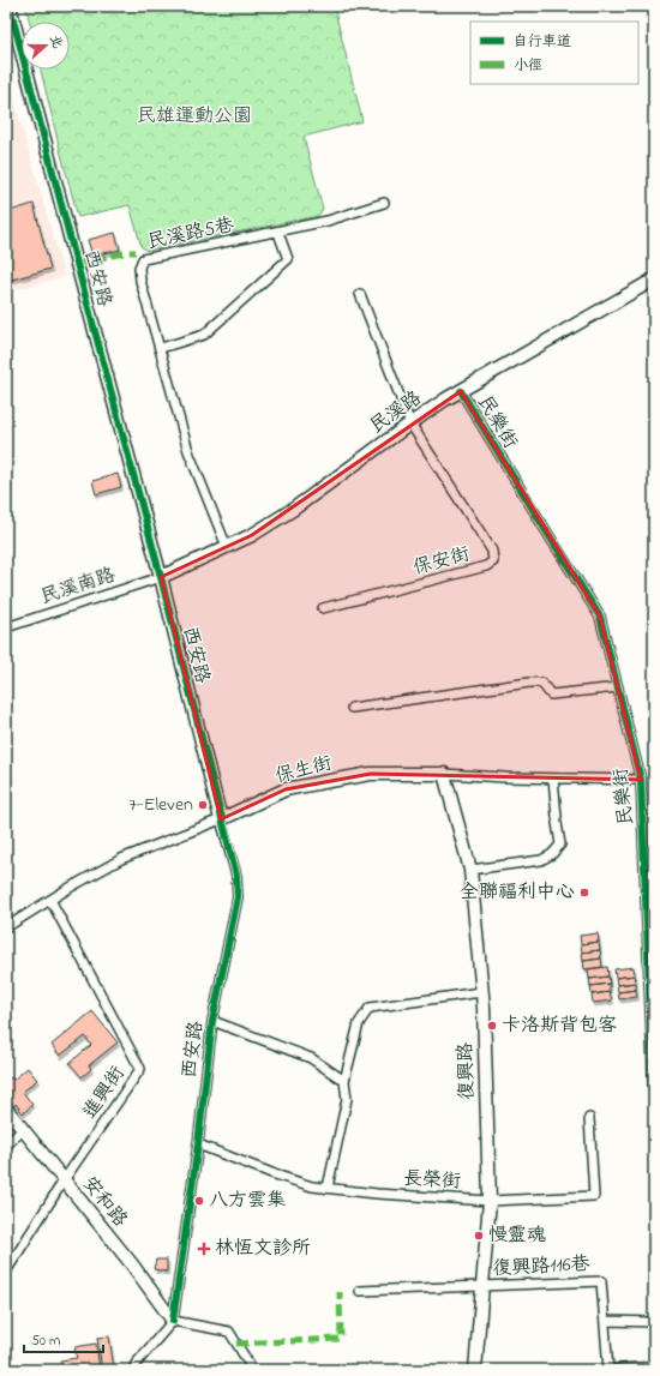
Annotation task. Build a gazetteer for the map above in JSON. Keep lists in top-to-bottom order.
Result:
{
  "streets": {
    "street": [
      "民溪路5巷",
      "西安路",
      "民溪路",
      "民樂街",
      "保安街",
      "民溪南路",
      "保生街",
      "復興路",
      "進興街",
      "長榮街",
      "安和路",
      "復興路116巷"
    ]
  },
  "crossings": [
    ["民溪路5巷", "民溪路"],
    ["西安路", "民溪路"],
    ["西安路", "民溪南路"],
    ["西安路", "保生街"],
    ["西安路", "長榮街"],
    ["西安路", "安和路"],
    ["民溪路", "民樂街"],
    ["民溪路", "保安街"],
    ["民溪路", "民溪南路"],
    ["民樂街", "保生街"],
    ["保生街", "復興路"],
    ["保生街", "進興街"],
    ["復興路", "長榮街"],
    ["復興路", "復興路116巷"],
    ["進興街", "安和路"]
  ],
  "parks": ["民雄運動公園"],
  "places": {
    "other": [
      "7-Eleven",
      "全聯福利中心",
      "卡洛斯背包客",
      "八方雲集",
      "慢靈魂"
    ],
    "health": ["林恆文診所"]
  },
  "legend": ["自行車道", "小徑"],
  "scale_bar": "50 m",
  "north": "right"
}
